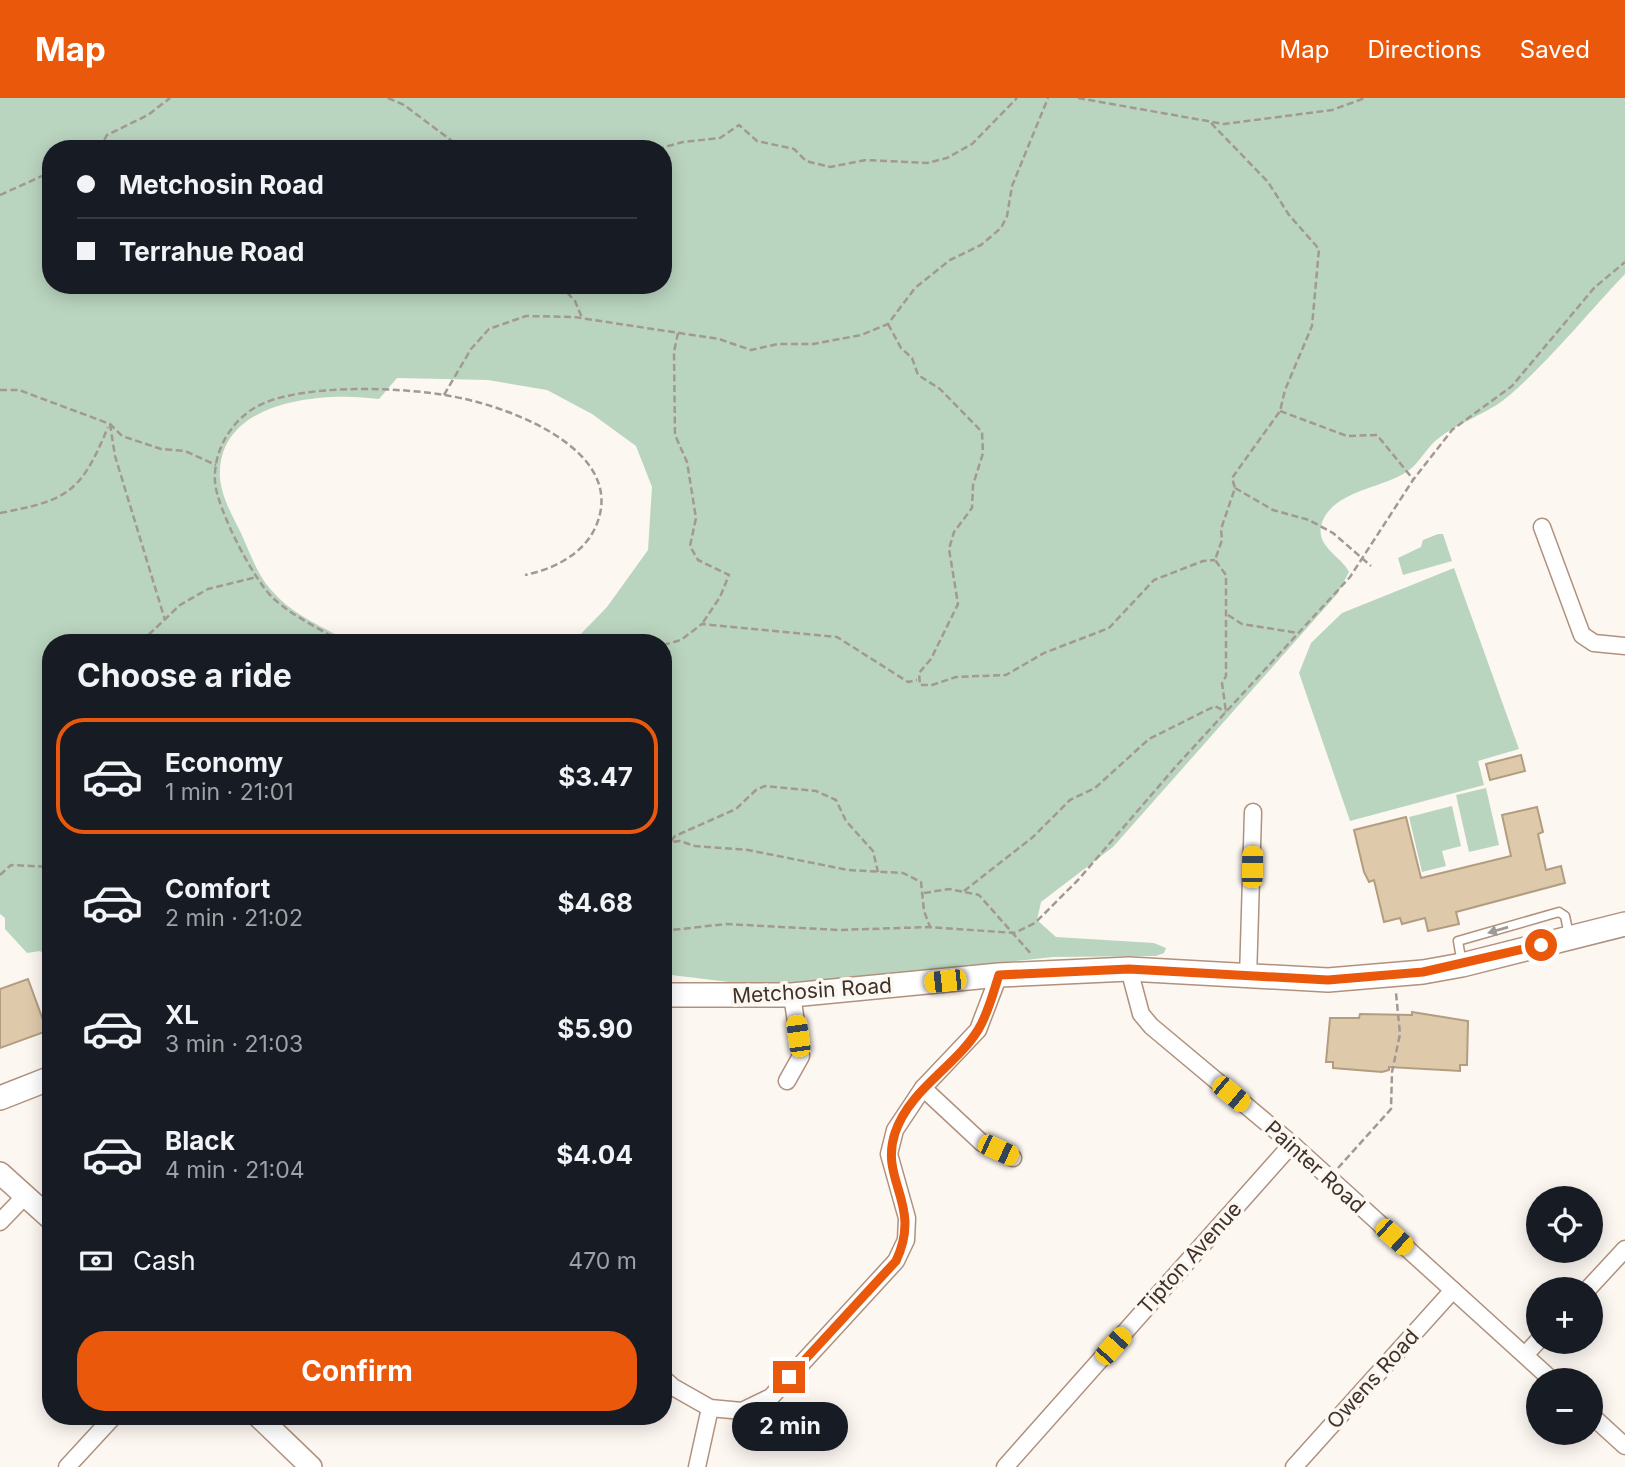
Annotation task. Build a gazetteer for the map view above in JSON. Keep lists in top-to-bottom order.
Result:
{
  "streets": {
    "main road": ["Metchosin Road"],
    "street": ["Painter Road", "Tipton Avenue", "Owens Road"]
  },
  "crossings": [
    ["Metchosin Road", "Painter Road"],
    ["Painter Road", "Tipton Avenue"],
    ["Painter Road", "Owens Road"]
  ],
  "page": {
    "header": "Map",
    "nav": ["Map", "Directions", "Saved"],
    "banner": ["Metchosin Road", "Terrahue Road"],
    "heading": "Choose a ride",
    "list": [
      {
        "name": "Economy",
        "note": "1 min · 21:01",
        "value": "$3.47"
      },
      {
        "name": "Comfort",
        "note": "2 min · 21:02",
        "value": "$4.68"
      },
      {
        "name": "XL",
        "note": "3 min · 21:03",
        "value": "$5.90"
      },
      {
        "name": "Black",
        "note": "4 min · 21:04",
        "value": "$4.04"
      }
    ],
    "map_buttons": ["+", "−"],
    "pay": ["Cash", "470 m"],
    "buttons": "Confirm",
    "bubble": "2 min"
  }
}
